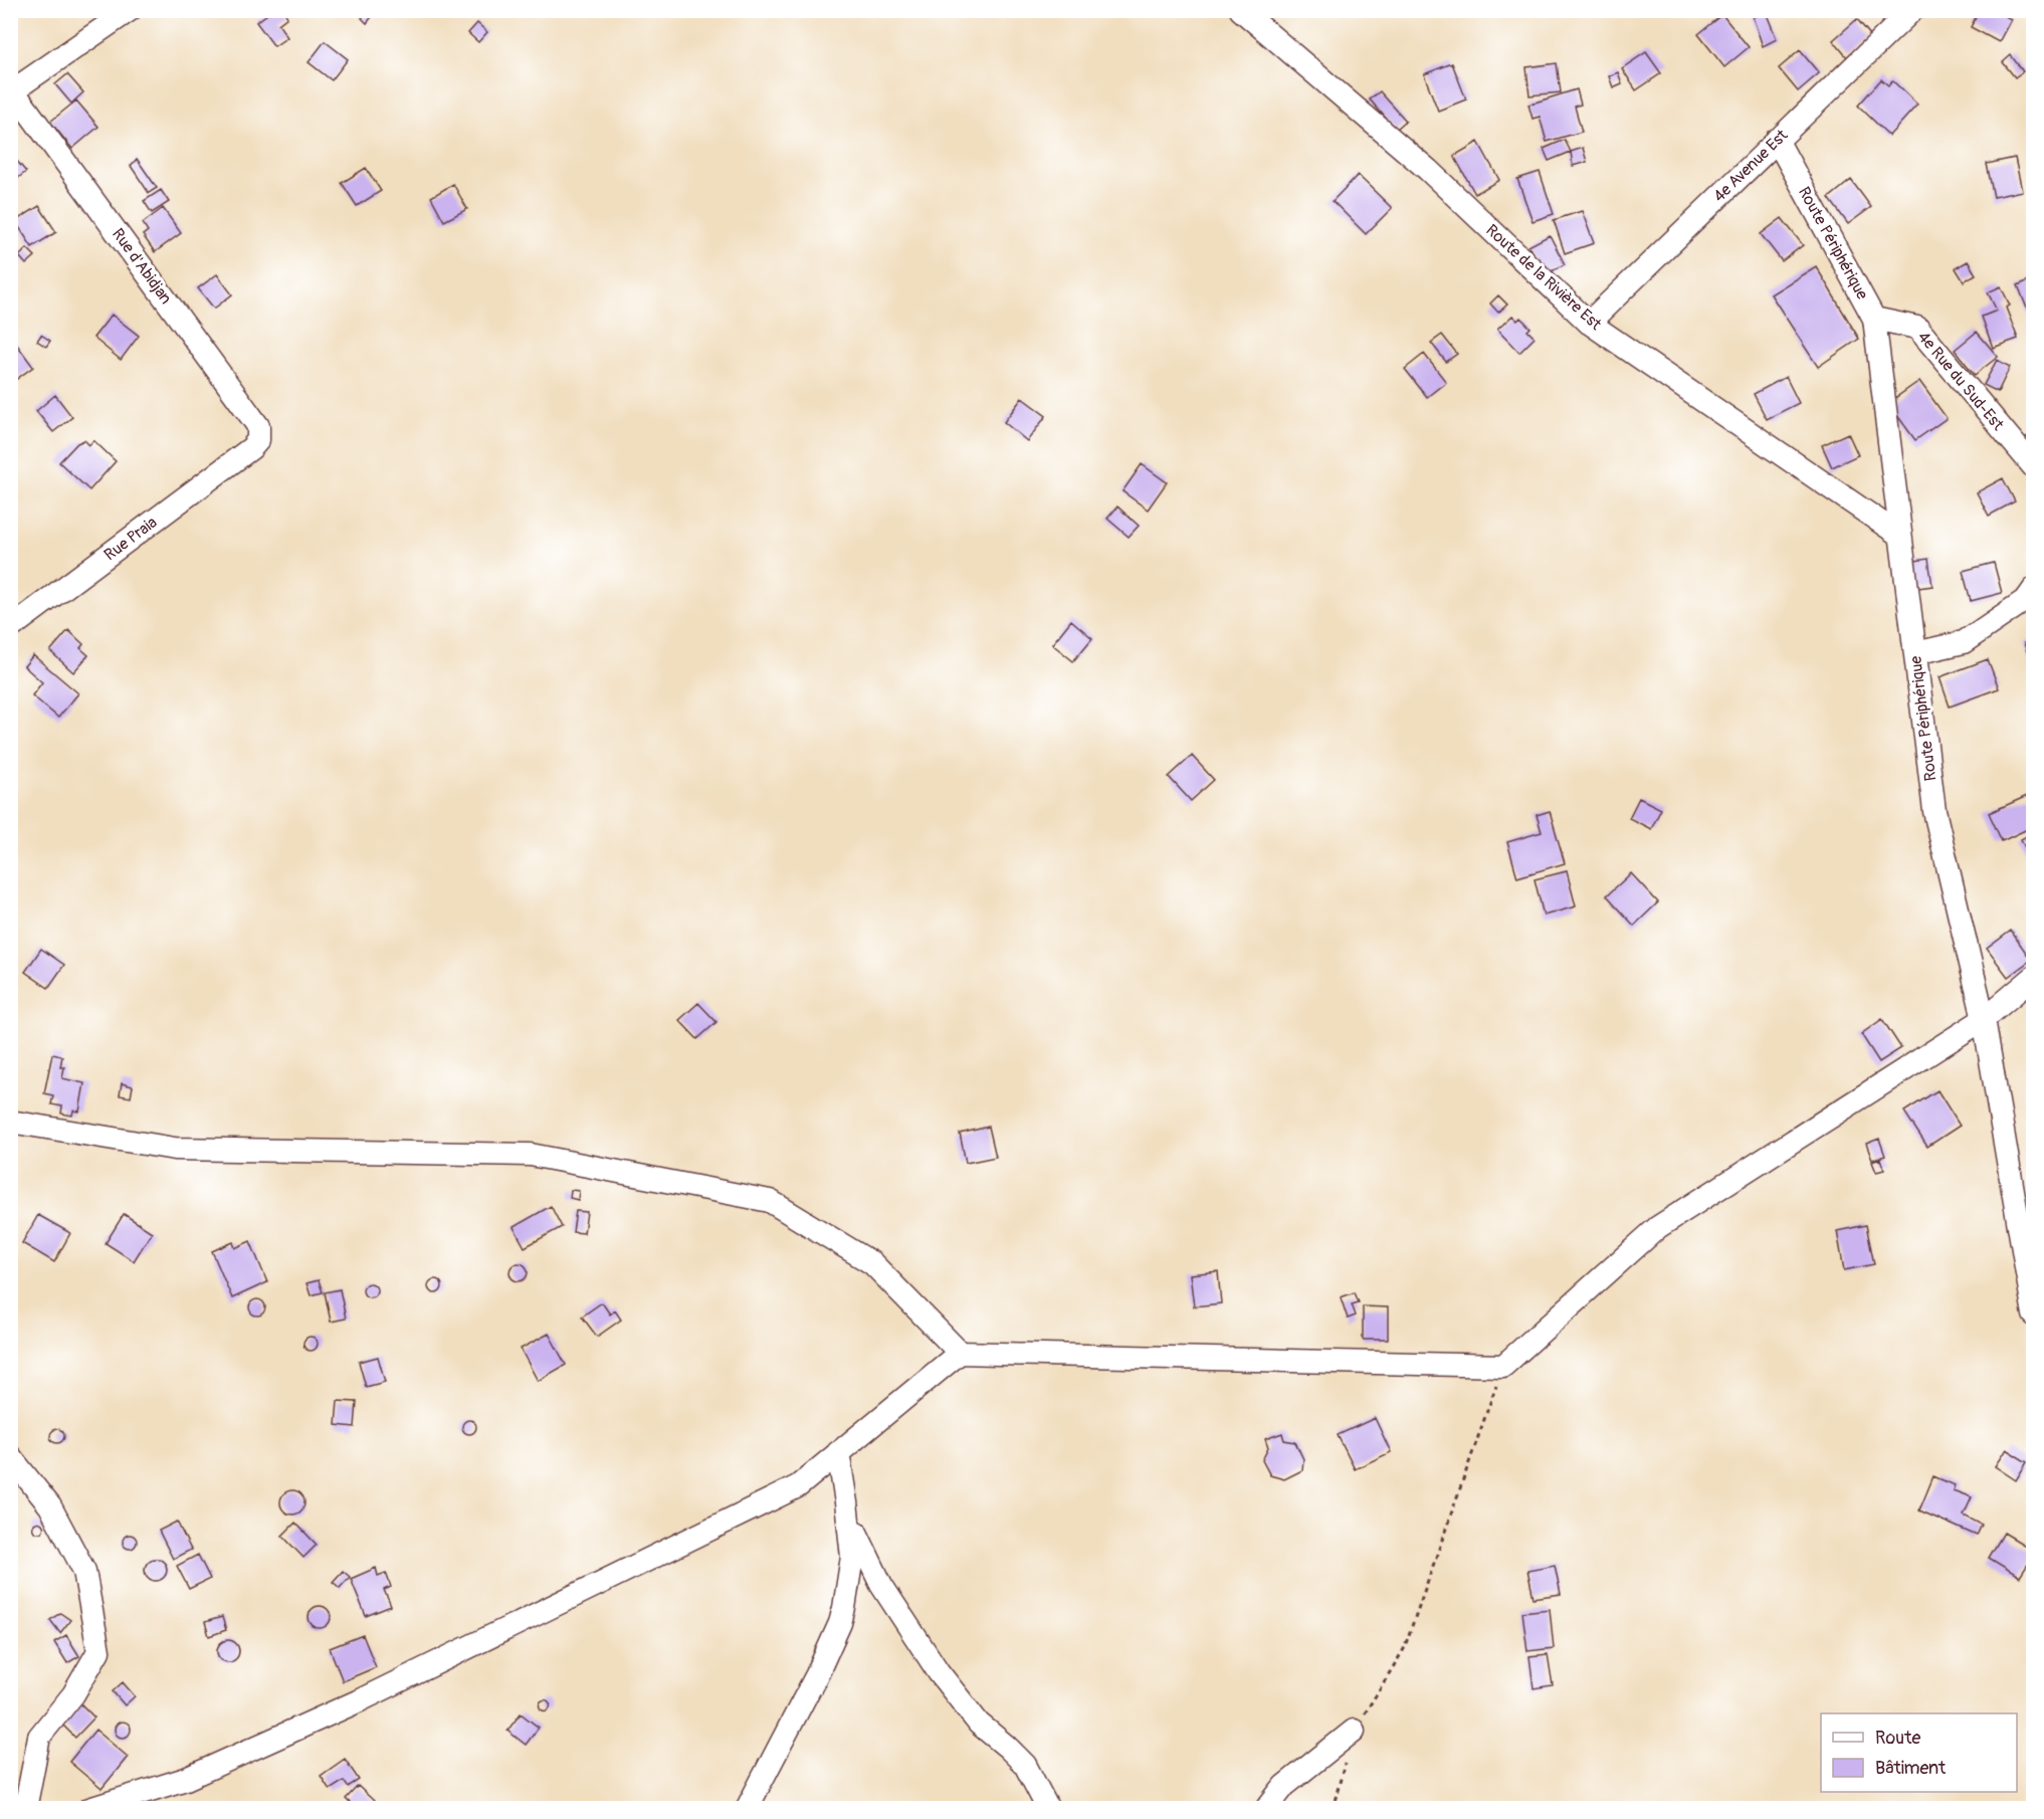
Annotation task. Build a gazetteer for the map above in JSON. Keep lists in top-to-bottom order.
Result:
{
  "streets": {
    "street": [
      "4e Avenue Est",
      "Route Périphérique",
      "Rue d'Abidjan",
      "Route de la Rivière Est",
      "4e Rue du Sud-Est",
      "Rue Praia"
    ]
  },
  "crossings": [
    ["4e Avenue Est", "Route Périphérique"],
    ["4e Avenue Est", "Route de la Rivière Est"],
    ["Route Périphérique", "Route de la Rivière Est"],
    ["Route Périphérique", "4e Rue du Sud-Est"],
    ["Rue d'Abidjan", "Rue Praia"]
  ],
  "legend": ["Route", "Bâtiment"]
}
